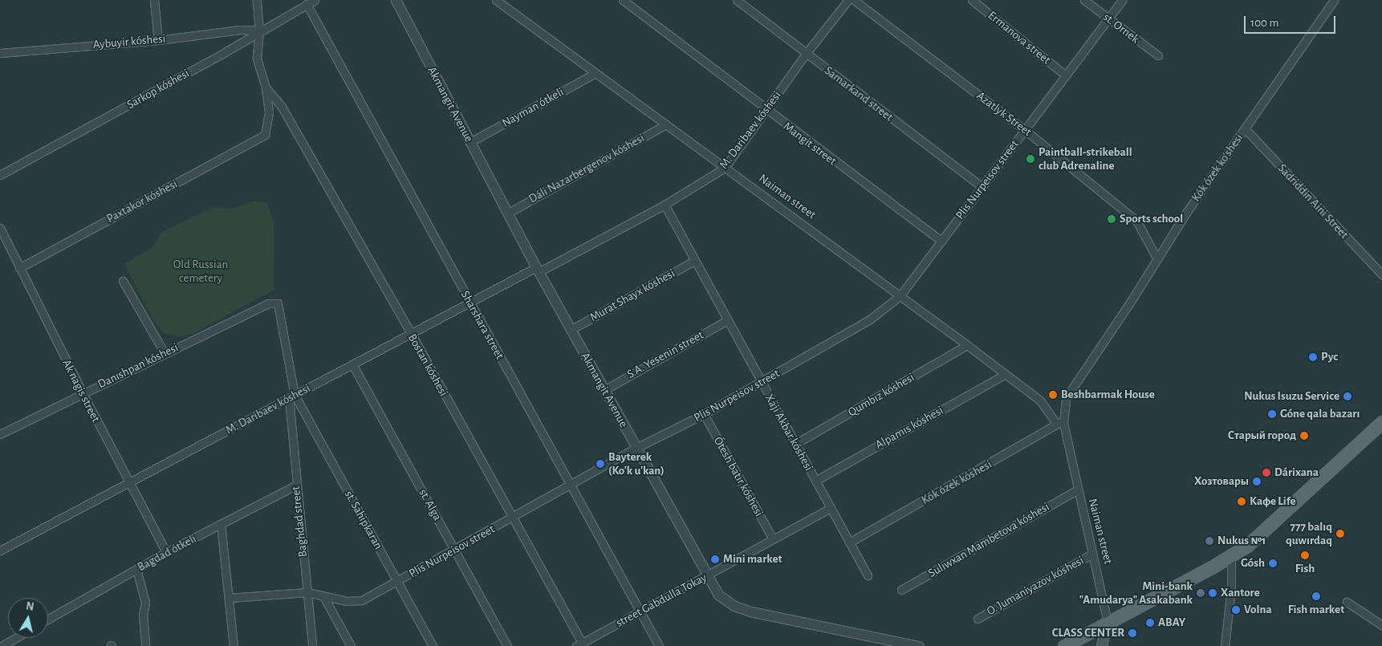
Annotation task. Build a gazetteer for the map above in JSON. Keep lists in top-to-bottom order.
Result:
{
  "streets": {
    "main road": ["Naiman street"],
    "street": [
      "st. Ornek",
      "Ermanova street",
      "Aybuyir kóshesi",
      "Sarkop kóshesi",
      "Samarkand street",
      "Akmangit Avenue",
      "Nayman ótkeli",
      "Azatlyk Street",
      "M. Daribaev kóshesi",
      "Mangit street",
      "Kók ózek ko'shesi",
      "Dáli Nazarbergenov kóshesi",
      "Plis Nurpeisov street",
      "Paxtakor kóshesi",
      "Sadriddin Aini Street",
      "Murat Shayx kóshesi",
      "Sharshara street",
      "S.A. Yesenin street",
      "Bostan kóshesi",
      "Danıshpan kóshesi",
      "Ak nagis street",
      "Qumbız kóshesi",
      "Alpamıs kóshesi",
      "Xaji Akbar kóshesi",
      "Ótesh batır kóshesi",
      "Kók ózek kóshesi",
      "st. Alga",
      "st. Sahipkaran",
      "Baghdad street",
      "Sulıwxan Mambetova kóshesi",
      "Bagdad ótkeli",
      "O. Jumaniyazov kóshesi",
      "street Gabdulla Tokay"
    ]
  },
  "crossings": [
    ["st. Ornek", "Plis Nurpeisov street"],
    ["Ermanova street", "Plis Nurpeisov street"],
    ["Aybuyir kóshesi", "Sarkop kóshesi"],
    ["Sarkop kóshesi", "Sharshara street"],
    ["Samarkand street", "M. Daribaev kóshesi"],
    ["Samarkand street", "Plis Nurpeisov street"],
    ["Akmangit Avenue", "Nayman ótkeli"],
    ["Akmangit Avenue", "M. Daribaev kóshesi"],
    ["Akmangit Avenue", "Dáli Nazarbergenov kóshesi"],
    ["Akmangit Avenue", "Plis Nurpeisov street"],
    ["Akmangit Avenue", "Murat Shayx kóshesi"],
    ["Akmangit Avenue", "S.A. Yesenin street"],
    ["Akmangit Avenue", "street Gabdulla Tokay"],
    ["Nayman ótkeli", "Naiman street"],
    ["Azatlyk Street", "Kók ózek ko'shesi"],
    ["Azatlyk Street", "Plis Nurpeisov street"],
    ["M. Daribaev kóshesi", "Mangit street"],
    ["M. Daribaev kóshesi", "Naiman street"],
    ["M. Daribaev kóshesi", "Sharshara street"],
    ["M. Daribaev kóshesi", "Bostan kóshesi"],
    ["M. Daribaev kóshesi", "Danıshpan kóshesi"],
    ["M. Daribaev kóshesi", "Ak nagis street"],
    ["M. Daribaev kóshesi", "Xaji Akbar kóshesi"],
    ["M. Daribaev kóshesi", "st. Alga"],
    ["M. Daribaev kóshesi", "st. Sahipkaran"],
    ["M. Daribaev kóshesi", "Baghdad street"],
    ["Mangit street", "Plis Nurpeisov street"],
    ["Kók ózek ko'shesi", "Naiman street"],
    ["Kók ózek ko'shesi", "Sadriddin Aini Street"],
    ["Kók ózek ko'shesi", "Kók ózek kóshesi"],
    ["Dáli Nazarbergenov kóshesi", "Naiman street"],
    ["Plis Nurpeisov street", "Naiman street"],
    ["Plis Nurpeisov street", "Sharshara street"],
    ["Plis Nurpeisov street", "Bostan kóshesi"],
    ["Plis Nurpeisov street", "Xaji Akbar kóshesi"],
    ["Plis Nurpeisov street", "Ótesh batır kóshesi"],
    ["Plis Nurpeisov street", "st. Alga"],
    ["Plis Nurpeisov street", "st. Sahipkaran"],
    ["Plis Nurpeisov street", "Baghdad street"],
    ["Naiman street", "Qumbız kóshesi"],
    ["Naiman street", "Alpamıs kóshesi"],
    ["Naiman street", "Kók ózek kóshesi"],
    ["Naiman street", "Sulıwxan Mambetova kóshesi"],
    ["Naiman street", "O. Jumaniyazov kóshesi"],
    ["Paxtakor kóshesi", "Bostan kóshesi"],
    ["Paxtakor kóshesi", "Ak nagis street"],
    ["Murat Shayx kóshesi", "Xaji Akbar kóshesi"],
    ["Sharshara street", "street Gabdulla Tokay"],
    ["S.A. Yesenin street", "Xaji Akbar kóshesi"],
    ["Bostan kóshesi", "street Gabdulla Tokay"],
    ["Danıshpan kóshesi", "Ak nagis street"],
    ["Danıshpan kóshesi", "st. Sahipkaran"],
    ["Danıshpan kóshesi", "Baghdad street"],
    ["Ak nagis street", "Bagdad ótkeli"],
    ["Qumbız kóshesi", "Xaji Akbar kóshesi"],
    ["Alpamıs kóshesi", "Xaji Akbar kóshesi"],
    ["Xaji Akbar kóshesi", "Kók ózek kóshesi"],
    ["Xaji Akbar kóshesi", "street Gabdulla Tokay"],
    ["Ótesh batır kóshesi", "street Gabdulla Tokay"],
    ["st. Sahipkaran", "Baghdad street"],
    ["Baghdad street", "Bagdad ótkeli"]
  ],
  "parks": ["Old Russian cemetery"],
  "places": [
    "Paintball-strikeball club Adrenaline",
    "Sports school",
    "Рус",
    "Beshbarmak House",
    "Nukus Isuzu Service",
    "Góne qala bazarı",
    "Старый город",
    "Bayterek (Ko'k u'kan)",
    "Dárixana",
    "Хозтовары",
    "Кафе Life",
    "777 balıq quwırdaq",
    "Nukus №1",
    "Fish",
    "Mini market",
    "Gósh",
    "Mini-bank \"Amudarya\" Asakabank",
    "Xantore",
    "Fish market",
    "Volna",
    "ABAY",
    "CLASS CENTER"
  ],
  "scale_bar": "100 m",
  "north": "top"
}
